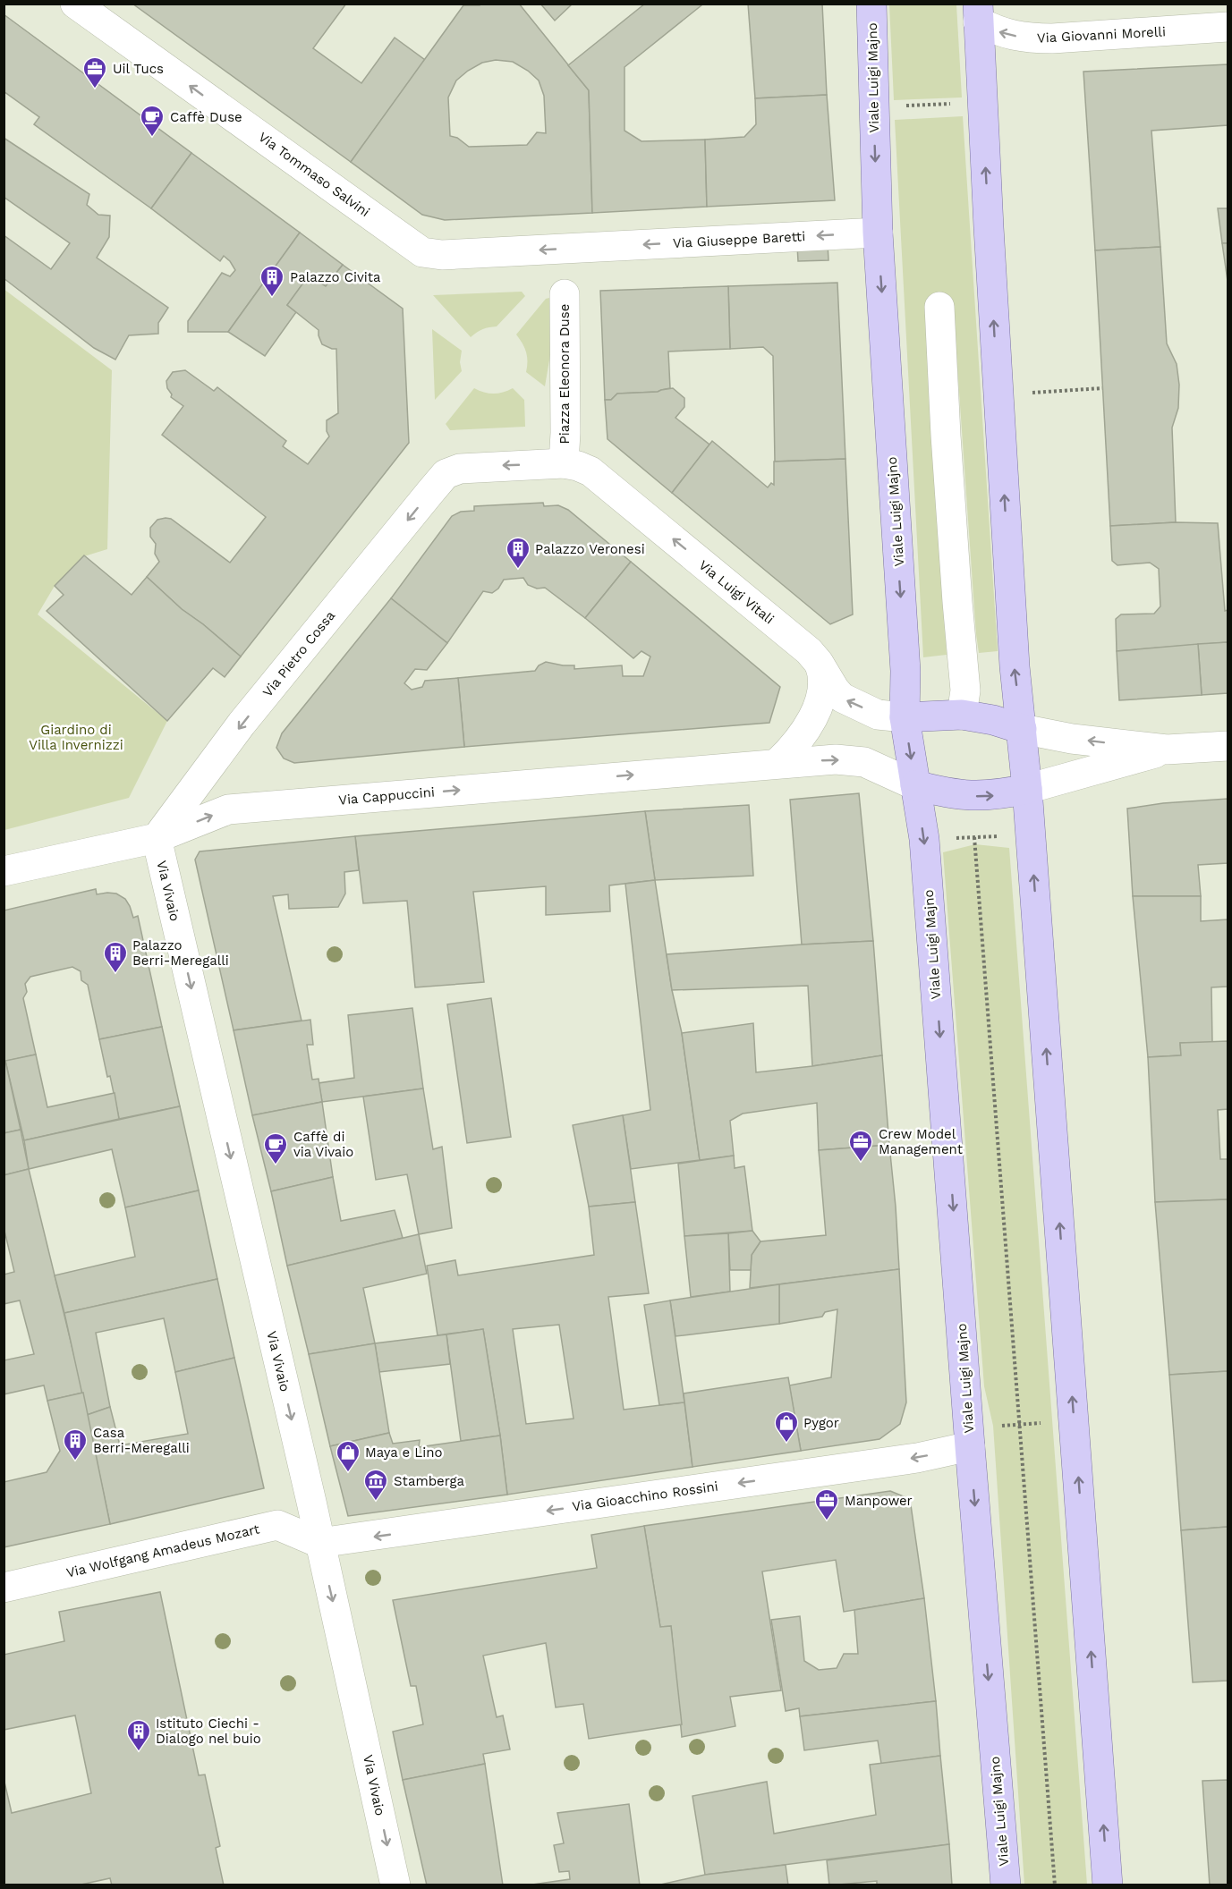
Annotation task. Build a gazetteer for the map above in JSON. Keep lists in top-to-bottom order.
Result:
{
  "streets": {
    "main road": ["Viale Luigi Majno"],
    "street": [
      "Via Giovanni Morelli",
      "Via Tommaso Salvini",
      "Via Giuseppe Baretti",
      "Piazza Eleonora Duse",
      "Via Luigi Vitali",
      "Via Pietro Cossa",
      "Via Cappuccini",
      "Via Vivaio",
      "Via Gioacchino Rossini",
      "Via Wolfgang Amadeus Mozart"
    ]
  },
  "crossings": [
    ["Viale Luigi Majno", "Via Giuseppe Baretti"],
    ["Viale Luigi Majno", "Via Luigi Vitali"],
    ["Viale Luigi Majno", "Via Cappuccini"],
    ["Viale Luigi Majno", "Via Gioacchino Rossini"],
    ["Via Tommaso Salvini", "Via Giuseppe Baretti"],
    ["Piazza Eleonora Duse", "Via Luigi Vitali"],
    ["Piazza Eleonora Duse", "Via Pietro Cossa"],
    ["Via Pietro Cossa", "Via Cappuccini"],
    ["Via Pietro Cossa", "Via Vivaio"],
    ["Via Cappuccini", "Via Vivaio"],
    ["Via Vivaio", "Via Gioacchino Rossini"],
    ["Via Vivaio", "Via Wolfgang Amadeus Mozart"],
    ["Via Gioacchino Rossini", "Via Wolfgang Amadeus Mozart"]
  ],
  "one_way": [
    "Via Giovanni Morelli",
    "Via Tommaso Salvini",
    "Via Giuseppe Baretti",
    "Piazza Eleonora Duse",
    "Via Luigi Vitali",
    "Via Pietro Cossa",
    "Via Cappuccini",
    "Via Vivaio",
    "Via Gioacchino Rossini"
  ],
  "parks": ["Giardino di Villa Invernizzi"],
  "places": {
    "office": ["Uil Tucs", "Crew Model Management", "Manpower"],
    "cafe": ["Caffè Duse", "Caffè di via Vivaio"],
    "building": [
      "Palazzo Civita",
      "Palazzo Veronesi",
      "Palazzo Berri-Meregalli",
      "Casa Berri-Meregalli",
      "Istituto Ciechi - Dialogo nel buio"
    ],
    "shop": ["Pygor", "Maya e Lino"],
    "museum": ["Stamberga"]
  }
}
